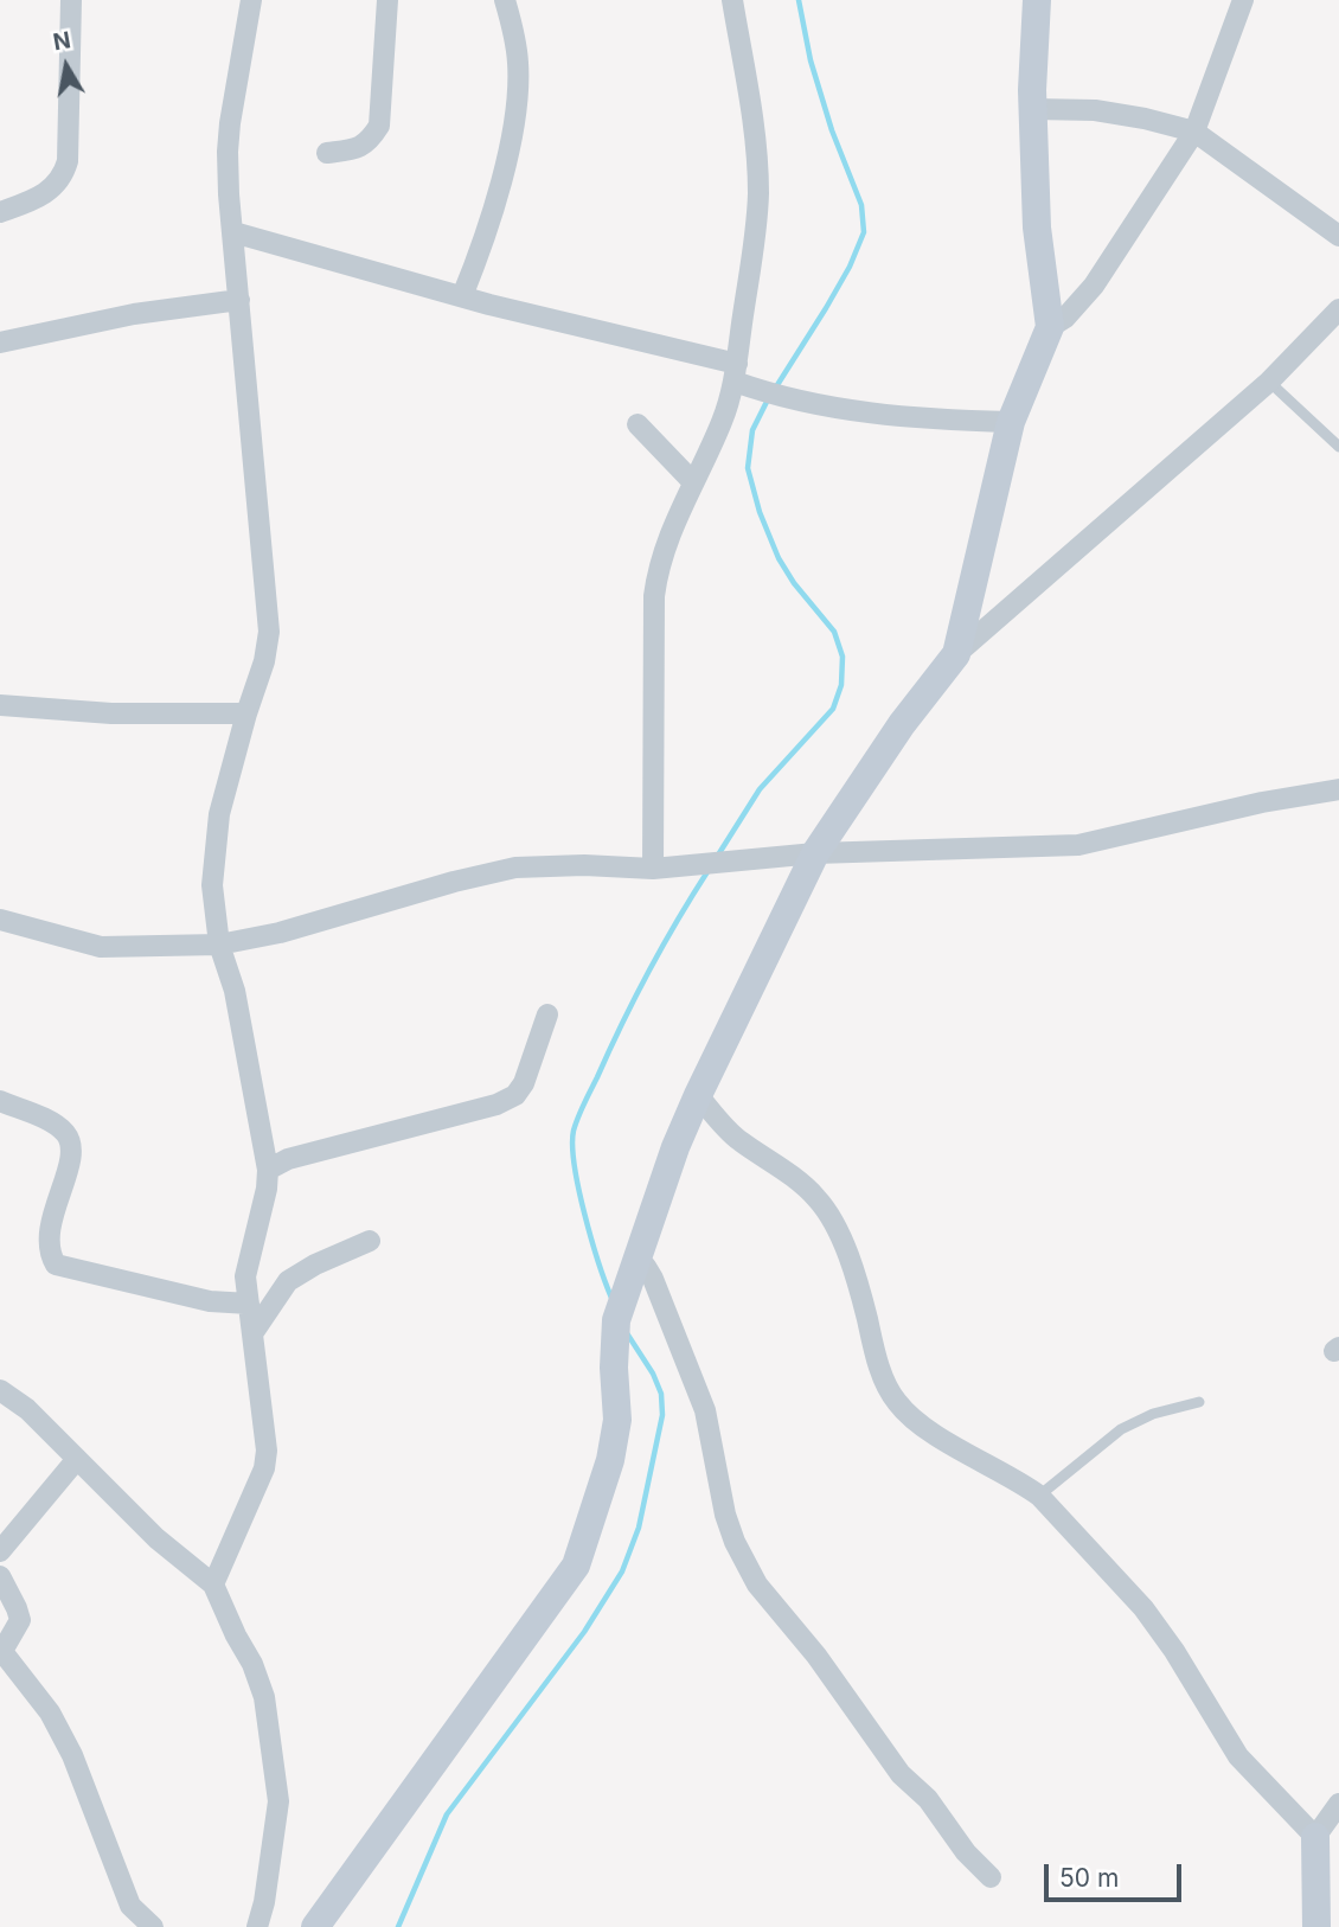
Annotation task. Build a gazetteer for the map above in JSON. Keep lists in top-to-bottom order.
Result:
{
  "scale_bar": "50 m",
  "north": "top"
}
